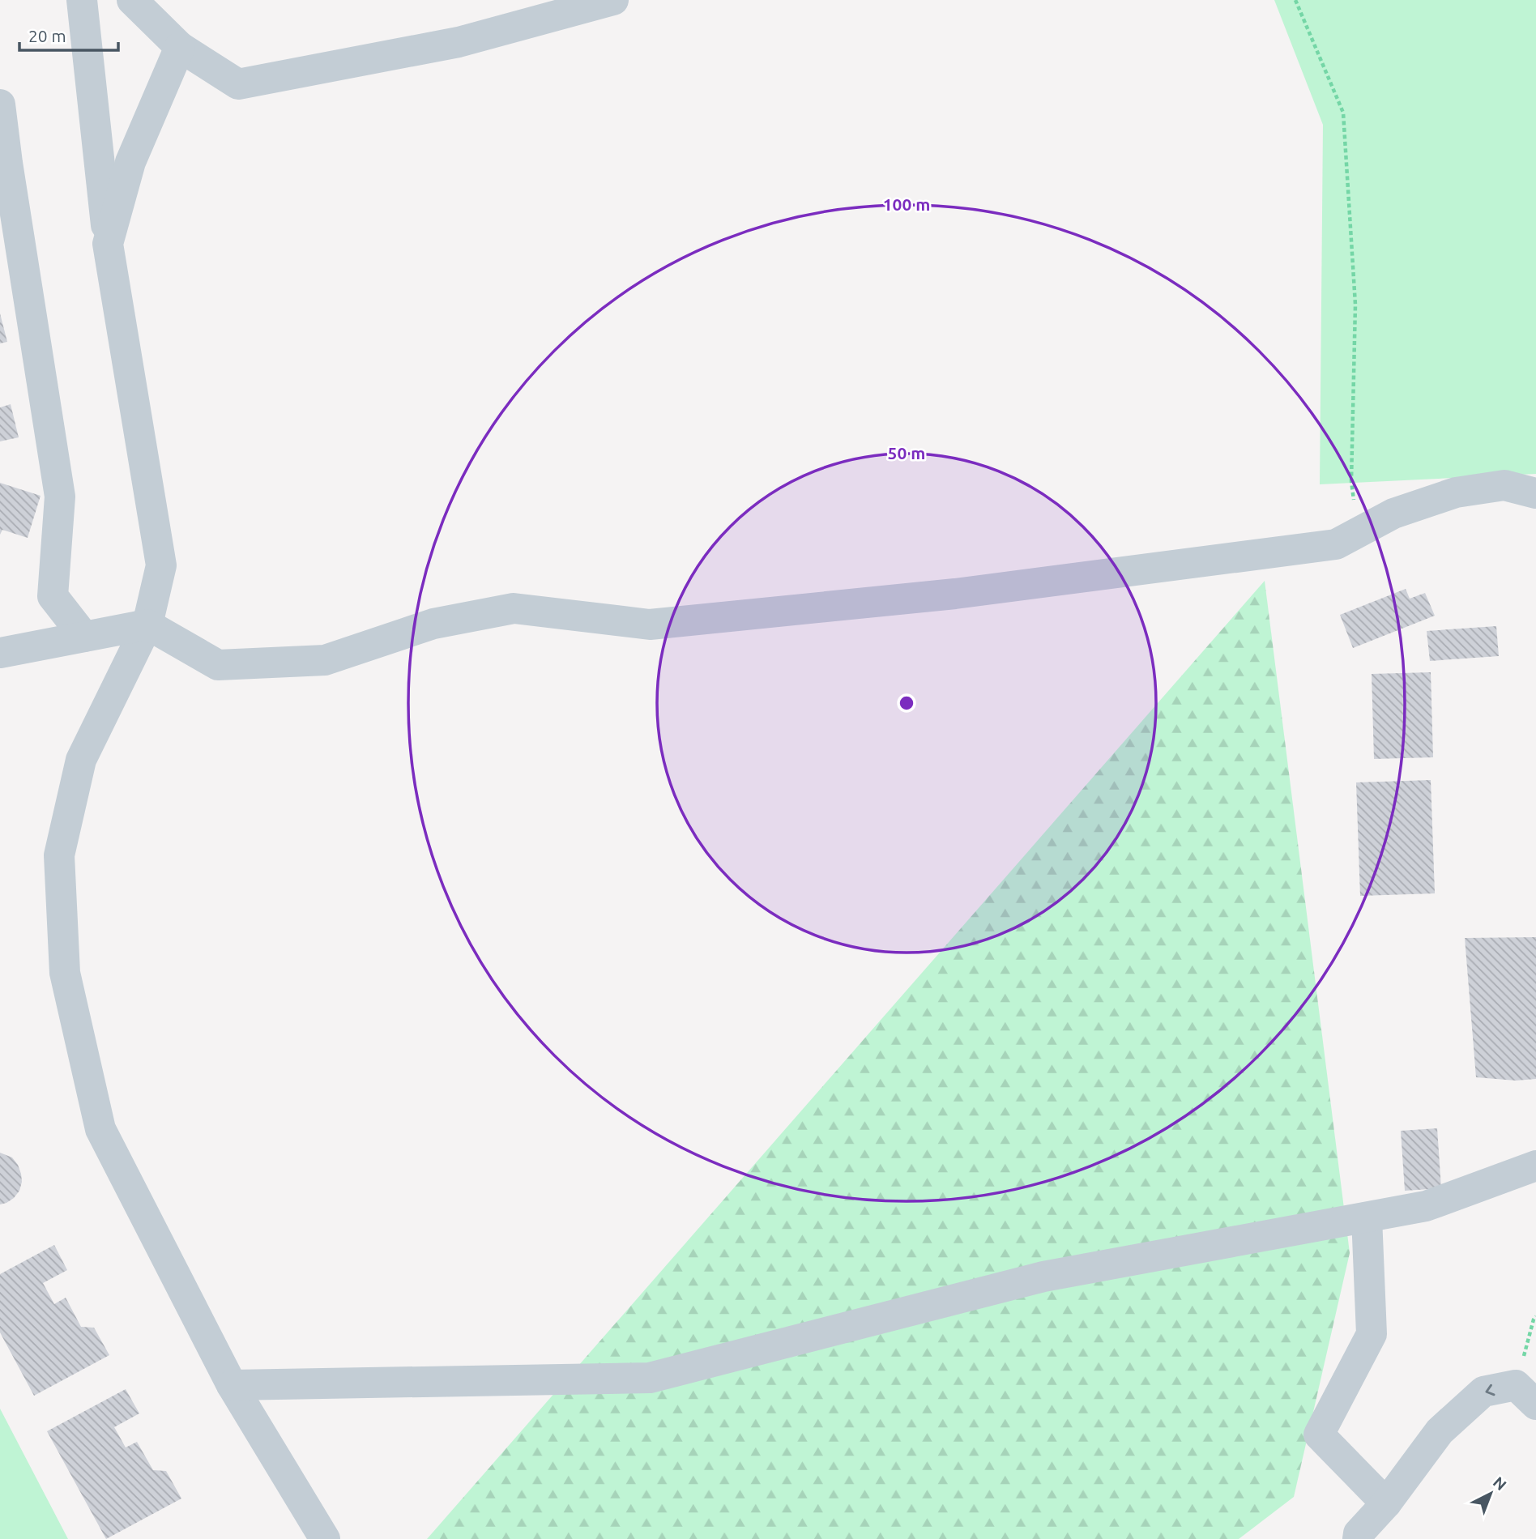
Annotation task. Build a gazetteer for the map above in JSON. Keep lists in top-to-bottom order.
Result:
{
  "scale_bar": "20 m",
  "north": "top right",
  "rings": ["100 m", "50 m"]
}
